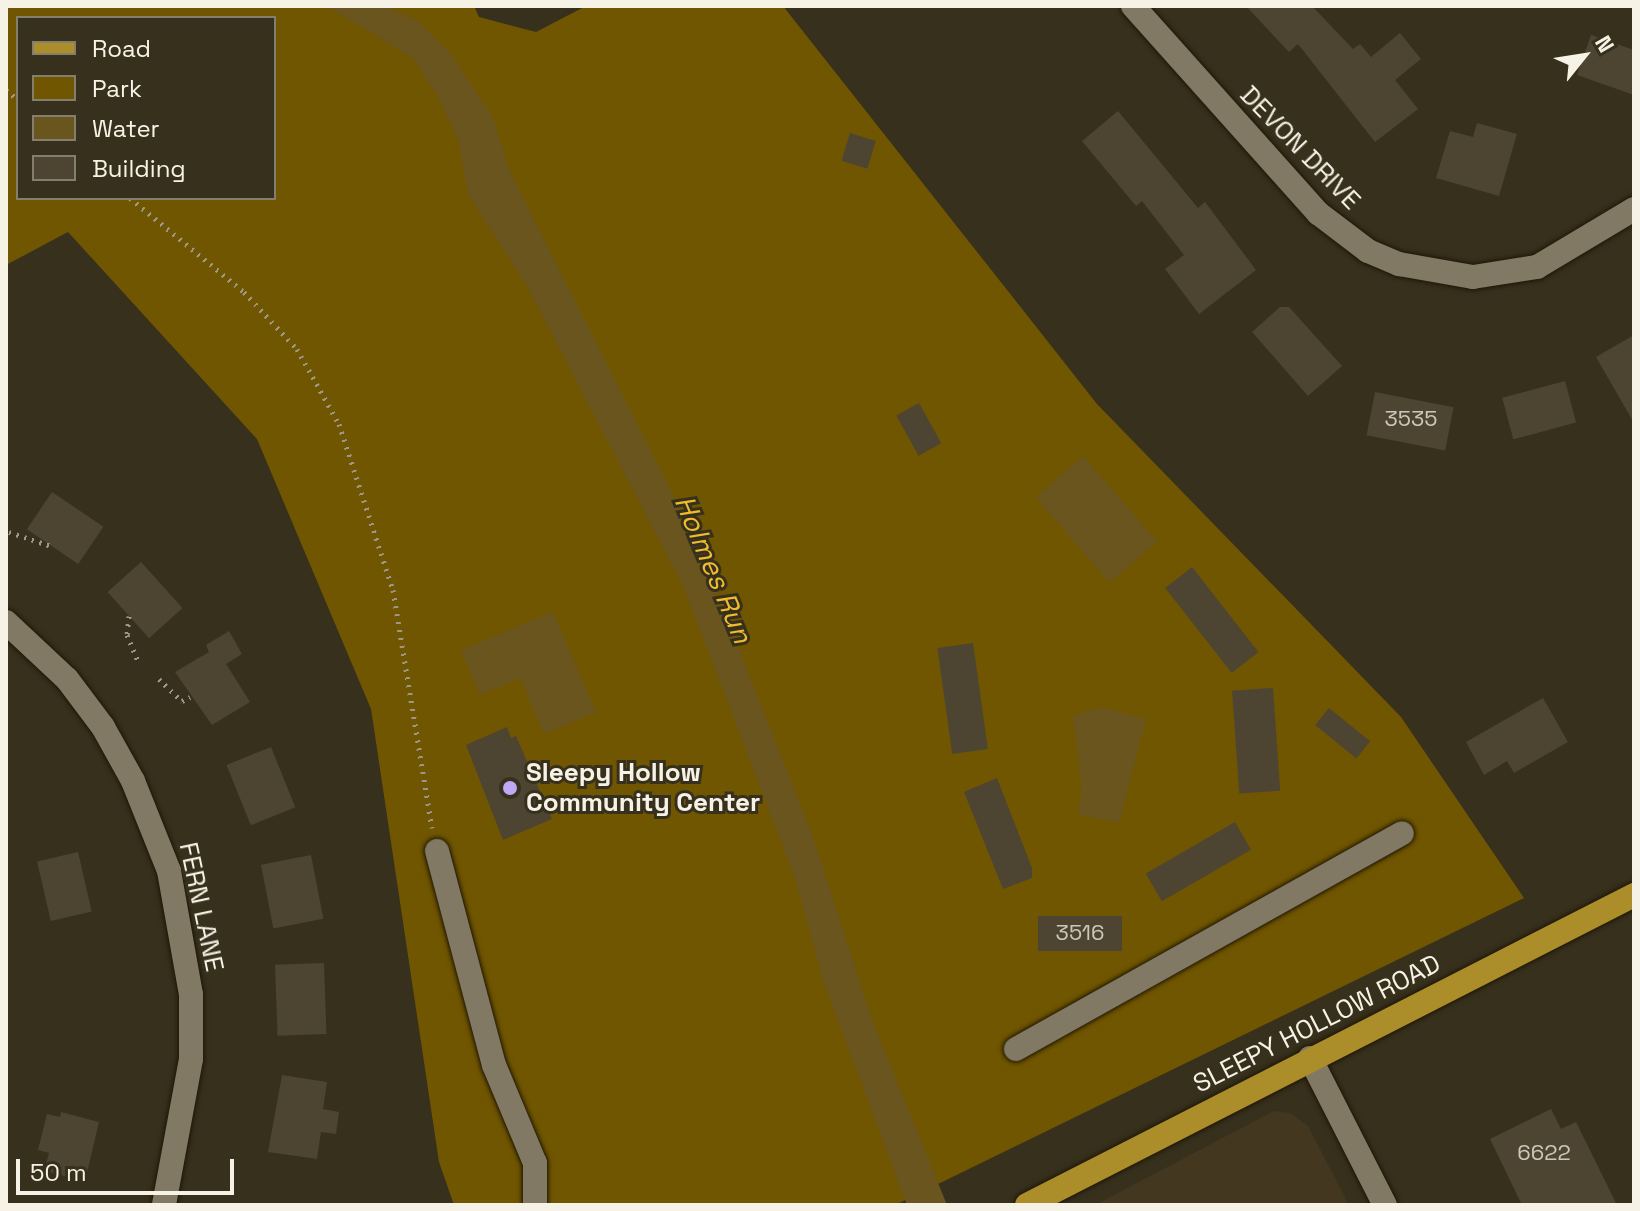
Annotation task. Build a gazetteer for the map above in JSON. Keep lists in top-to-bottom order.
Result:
{
  "streets": {
    "main road": ["SLEEPY HOLLOW ROAD"],
    "street": ["DEVON DRIVE", "FERN LANE"]
  },
  "water": ["Holmes Run"],
  "places": ["Sleepy Hollow Community Center"],
  "house_numbers": ["3535", "3516", "6622"],
  "legend": [
    "Road",
    "Park",
    "Water",
    "Building"
  ],
  "scale_bar": "50 m",
  "north": "top right"
}
